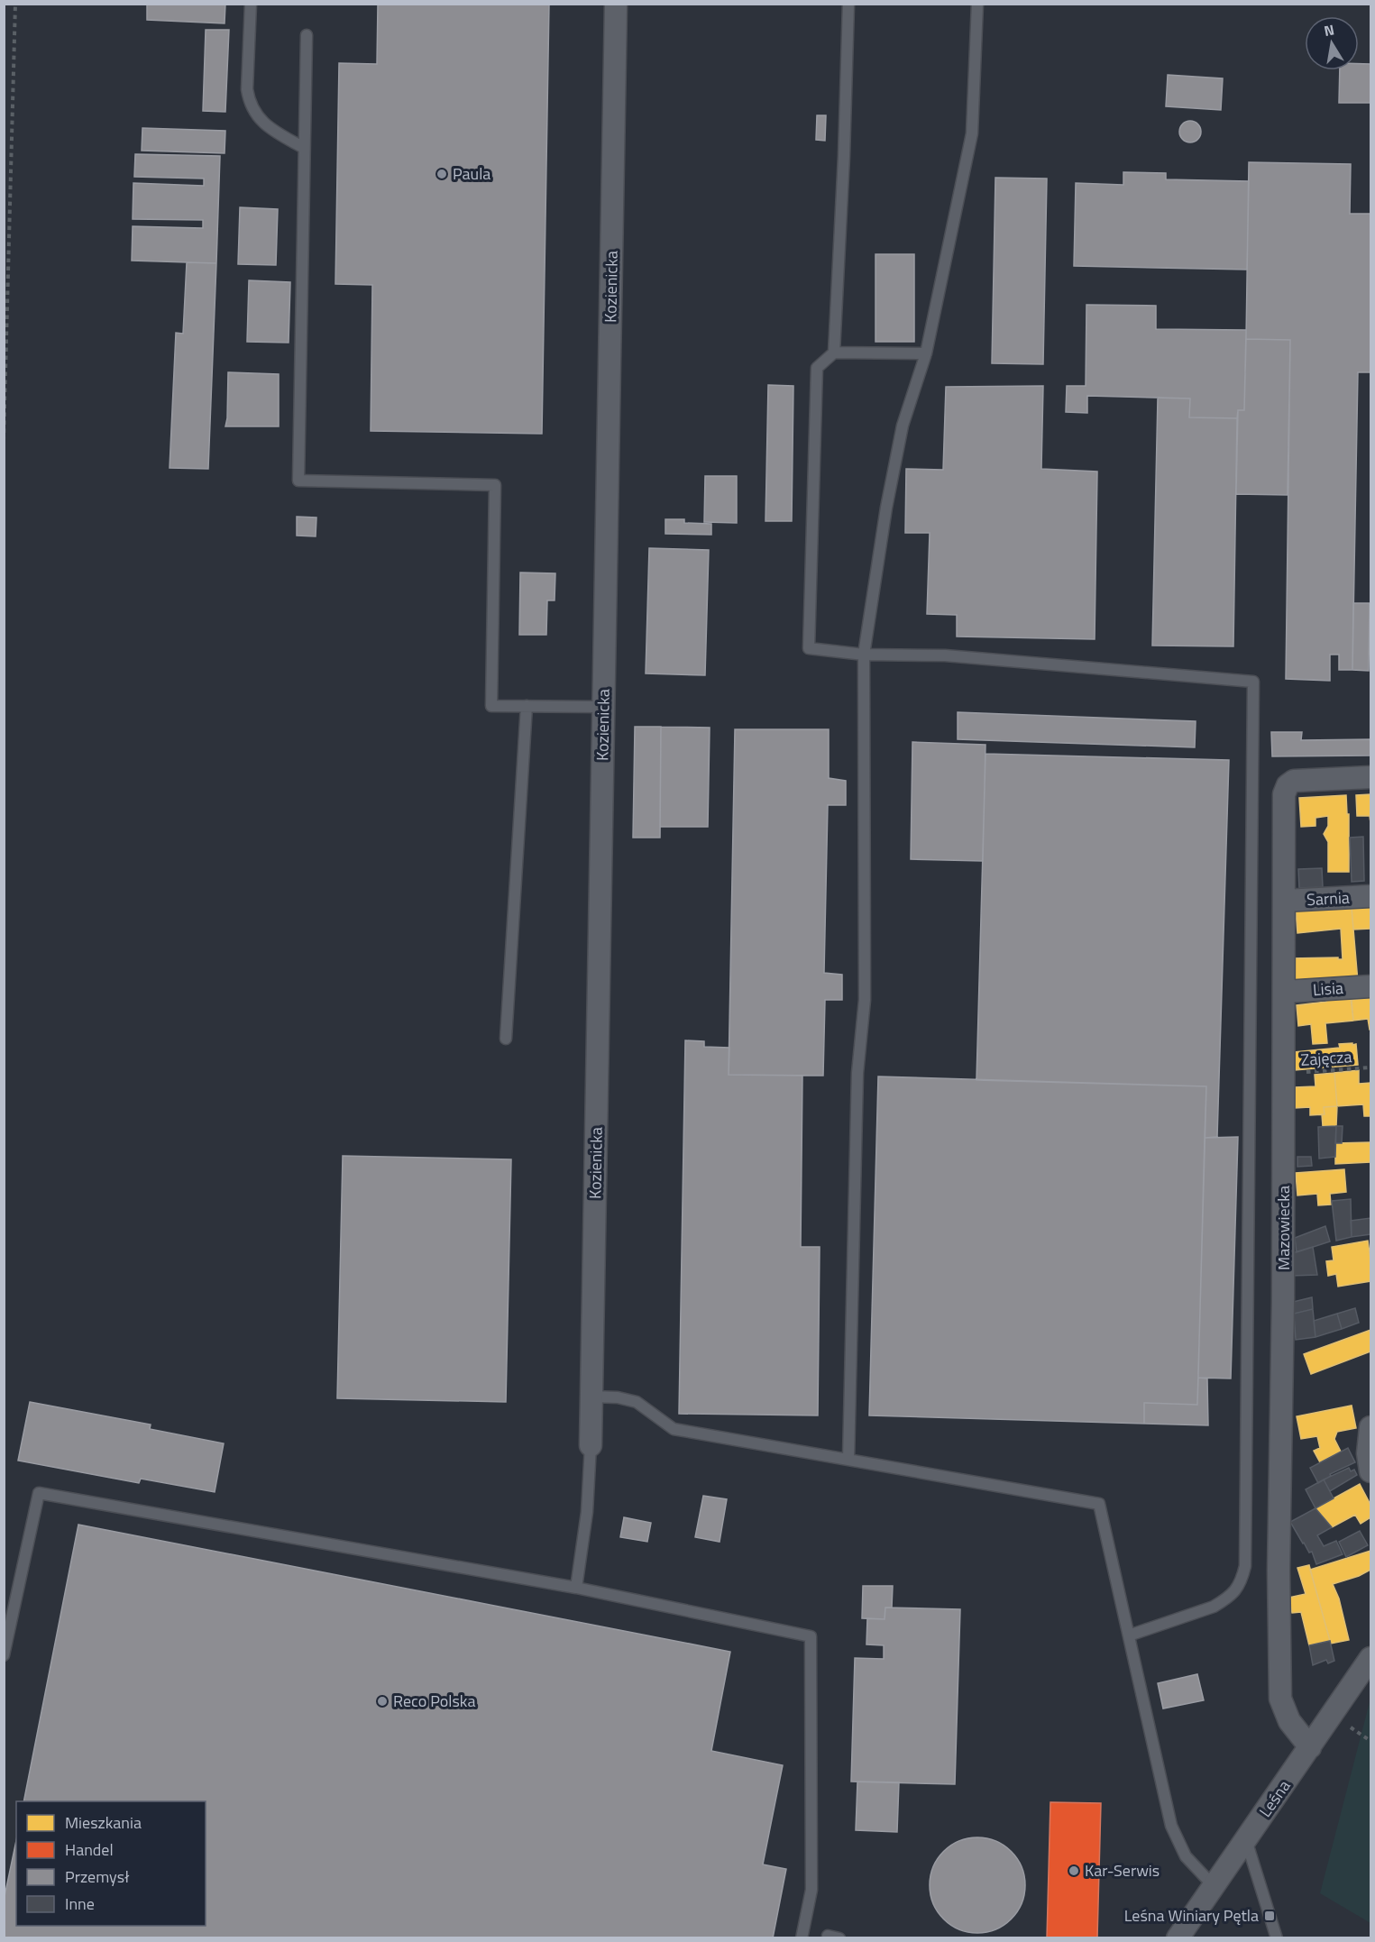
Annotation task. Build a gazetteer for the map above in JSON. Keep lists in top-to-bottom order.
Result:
{
  "streets": {
    "street": [
      "Kozienicka",
      "Sarnia",
      "Lisia",
      "Mazowiecka",
      "Leśna"
    ],
    "path": ["Zajęcza"]
  },
  "crossings": [
    ["Sarnia", "Mazowiecka"],
    ["Lisia", "Mazowiecka"],
    ["Zajęcza", "Mazowiecka"],
    ["Mazowiecka", "Leśna"]
  ],
  "places": {
    "other": ["Paula", "Reco Polska", "Kar-Serwis"],
    "transit": ["Leśna Winiary Pętla"]
  },
  "legend": [
    "Mieszkania",
    "Handel",
    "Przemysł",
    "Inne"
  ],
  "north": "top"
}
